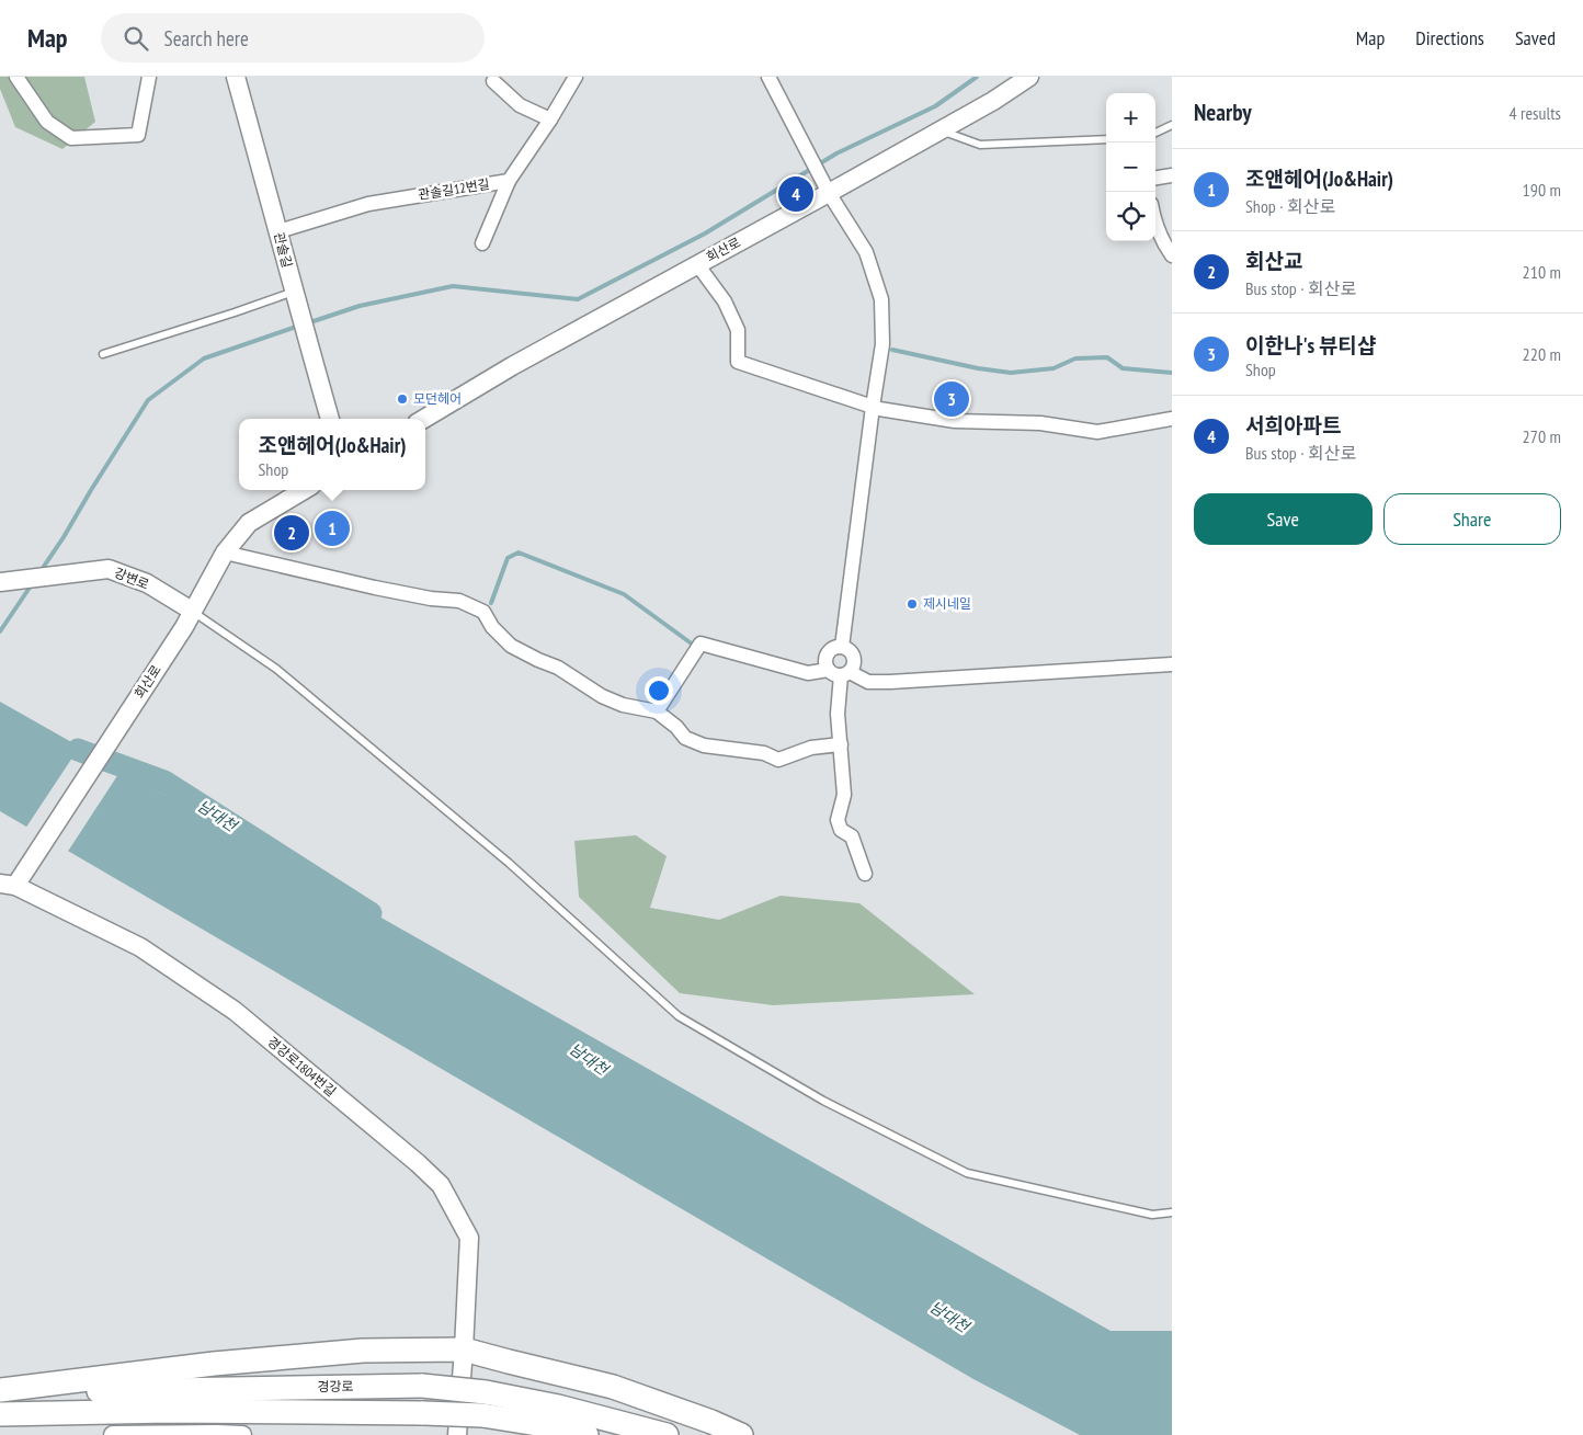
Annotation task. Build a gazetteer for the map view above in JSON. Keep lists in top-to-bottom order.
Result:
{
  "streets": {
    "highway": ["경강로"],
    "street": [
      "관솔길12번길",
      "관솔길",
      "회산로",
      "강변로",
      "경강로1804번길"
    ]
  },
  "crossings": [
    ["관솔길12번길", "관솔길"],
    ["회산로", "강변로"],
    ["회산로", "경강로1804번길"]
  ],
  "water": ["남대천"],
  "places": ["모던헤어", "제시네일"],
  "page": {
    "header": "Map",
    "search": "Search here",
    "nav": ["Map", "Directions", "Saved"],
    "heading": ["Nearby", "4 results"],
    "map_buttons": ["+", "−"],
    "list": [
      {
        "mark": "1",
        "name": "조앤헤어(Jo&Hair)",
        "note": "Shop · 회산로",
        "value": "190 m"
      },
      {
        "mark": "2",
        "name": "회산교",
        "note": "Bus stop · 회산로",
        "value": "210 m"
      },
      {
        "mark": "3",
        "name": "이한나's 뷰티샵",
        "note": "Shop",
        "value": "220 m"
      },
      {
        "mark": "4",
        "name": "서희아파트",
        "note": "Bus stop · 회산로",
        "value": "270 m"
      }
    ],
    "pins": [
      "4",
      "3",
      "1",
      "2"
    ],
    "popup": ["조앤헤어(Jo&Hair)", "Shop"],
    "buttons": ["Save", "Share"]
  }
}
